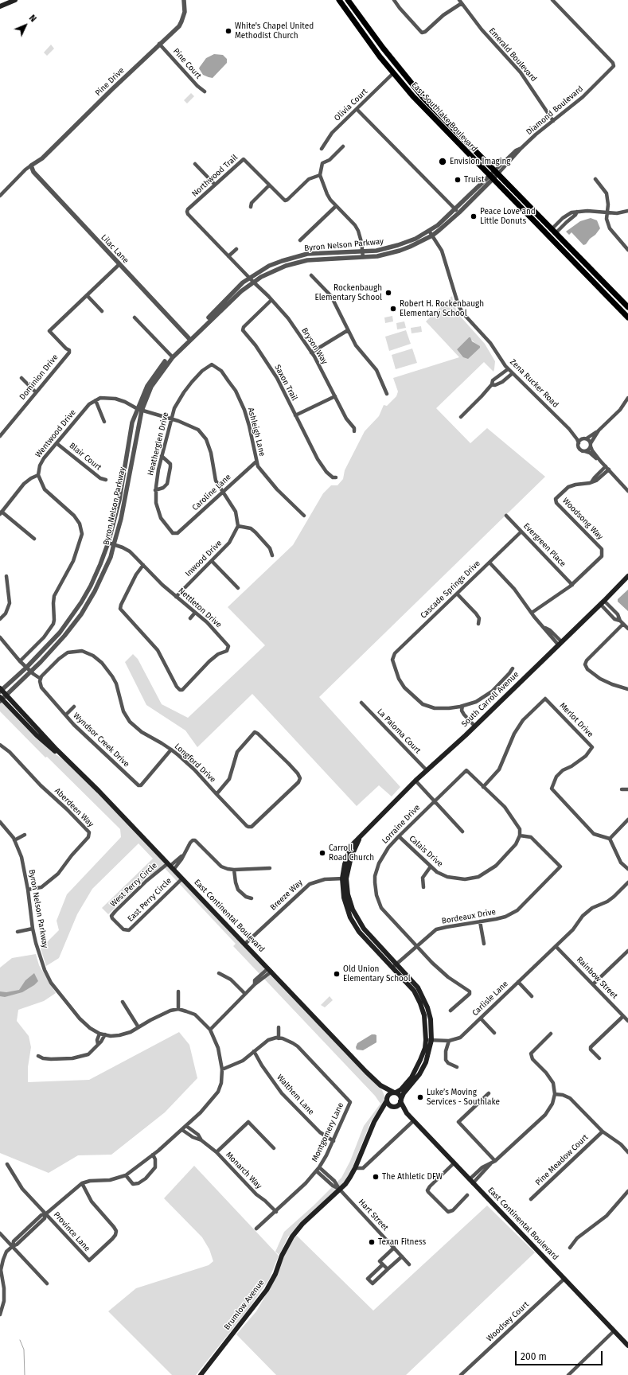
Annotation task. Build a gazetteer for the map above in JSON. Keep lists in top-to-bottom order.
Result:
{
  "streets": {
    "main road": [
      "East Southlake Boulevard",
      "South Carroll Avenue",
      "East Continental Boulevard",
      "Brumlow Avenue"
    ],
    "street": [
      "Emerald Boulevard",
      "Pine Court",
      "Pine Drive",
      "Olivia Court",
      "Diamond Boulevard",
      "Northwood Trail",
      "Byron Nelson Parkway",
      "Lilac Lane",
      "Bryson Way",
      "Dominion Drive",
      "Saxon Trail",
      "Zena Rucker Road",
      "Ashleigh Lane",
      "Wentwood Drive",
      "Heatherglen Drive",
      "Blair Court",
      "Caroline Lane",
      "Woodsong Way",
      "Evergreen Place",
      "Inwood Drive",
      "Cascade Springs Drive",
      "Nettleton Drive",
      "Merlot Drive",
      "La Paloma Court",
      "Wyndsor Creek Drive",
      "Longford Drive",
      "Aberdeen Way",
      "Lorraine Drive",
      "Calais Drive",
      "West Perry Circle",
      "Breeze Way",
      "East Perry Circle",
      "Bordeaux Drive",
      "Rainbow Street",
      "Carlisle Lane",
      "Walthem Lane",
      "Montgomery Lane",
      "Pine Meadow Court",
      "Monarch Way",
      "Hart Street",
      "Province Lane",
      "Woodsey Court"
    ]
  },
  "crossings": [
    ["Emerald Boulevard", "Diamond Boulevard"],
    ["Pine Court", "Pine Drive"],
    ["Pine Drive", "Lilac Lane"],
    ["Olivia Court", "East Southlake Boulevard"],
    ["Diamond Boulevard", "East Southlake Boulevard"],
    ["Diamond Boulevard", "Byron Nelson Parkway"],
    ["East Southlake Boulevard", "Byron Nelson Parkway"],
    ["Northwood Trail", "Byron Nelson Parkway"],
    ["Northwood Trail", "Bryson Way"],
    ["Byron Nelson Parkway", "Lilac Lane"],
    ["Byron Nelson Parkway", "Bryson Way"],
    ["Byron Nelson Parkway", "Zena Rucker Road"],
    ["Byron Nelson Parkway", "Nettleton Drive"],
    ["Byron Nelson Parkway", "Aberdeen Way"],
    ["Byron Nelson Parkway", "East Continental Boulevard"],
    ["Lilac Lane", "Dominion Drive"],
    ["Bryson Way", "Saxon Trail"],
    ["Ashleigh Lane", "Heatherglen Drive"],
    ["Ashleigh Lane", "Caroline Lane"],
    ["Wentwood Drive", "Blair Court"],
    ["Heatherglen Drive", "Caroline Lane"],
    ["Woodsong Way", "Evergreen Place"],
    ["Evergreen Place", "Cascade Springs Drive"],
    ["Inwood Drive", "Nettleton Drive"],
    ["South Carroll Avenue", "La Paloma Court"],
    ["South Carroll Avenue", "Breeze Way"],
    ["South Carroll Avenue", "East Continental Boulevard"],
    ["South Carroll Avenue", "Bordeaux Drive"],
    ["South Carroll Avenue", "Carlisle Lane"],
    ["South Carroll Avenue", "Brumlow Avenue"],
    ["Merlot Drive", "Lorraine Drive"],
    ["Merlot Drive", "Calais Drive"],
    ["Merlot Drive", "Bordeaux Drive"],
    ["Wyndsor Creek Drive", "Longford Drive"],
    ["Lorraine Drive", "Calais Drive"],
    ["Lorraine Drive", "Bordeaux Drive"],
    ["Calais Drive", "Bordeaux Drive"],
    ["West Perry Circle", "East Perry Circle"],
    ["West Perry Circle", "East Continental Boulevard"],
    ["Breeze Way", "East Continental Boulevard"],
    ["East Perry Circle", "East Continental Boulevard"],
    ["East Continental Boulevard", "Brumlow Avenue"],
    ["East Continental Boulevard", "Woodsey Court"],
    ["Rainbow Street", "Carlisle Lane"],
    ["Walthem Lane", "Montgomery Lane"],
    ["Montgomery Lane", "Monarch Way"],
    ["Hart Street", "Brumlow Avenue"]
  ],
  "places": [
    "White's Chapel United Methodist Church",
    "Envision Imaging",
    "Truist",
    "Peace Love and Little Donuts",
    "Rockenbaugh Elementary School",
    "Robert H. Rockenbaugh Elementary School",
    "Carroll Road Church",
    "Old Union Elementary School",
    "Luke’s Moving Services - Southlake",
    "The Athletic DFW",
    "Texan Fitness"
  ],
  "scale_bar": "200 m",
  "north": "top right"
}
